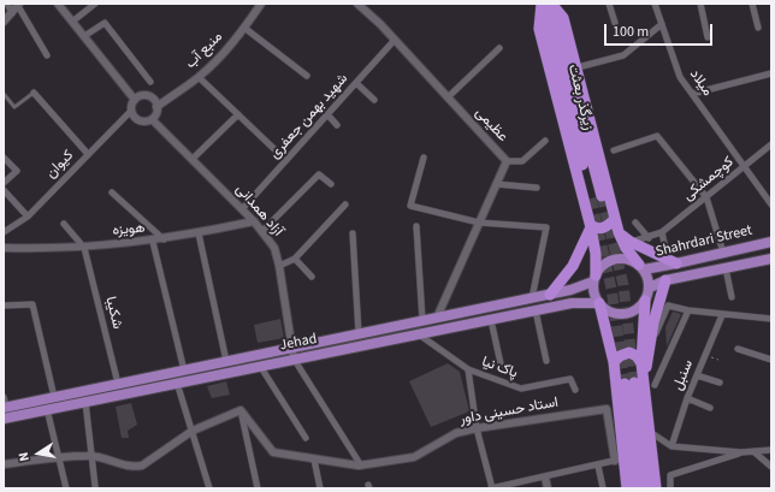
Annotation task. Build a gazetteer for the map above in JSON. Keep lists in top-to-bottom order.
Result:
{
  "streets": {
    "highway": ["زیرگذر بعثت"],
    "main road": ["Shahrdari Street", "Jehad"],
    "street": [
      "منبع آب",
      "میلاد",
      "شهید بهمن جعفری",
      "عظیمی",
      "کیوان",
      "کوچمشکی",
      "آزاد همدانی",
      "هویزه",
      "شکیبا",
      "پاک نیا",
      "سنبل",
      "استاد حسینی داور"
    ]
  },
  "crossings": [
    ["منبع آب", "کیوان"],
    ["منبع آب", "آزاد همدانی"],
    ["میلاد", "کوچمشکی"],
    ["شهید بهمن جعفری", "عظیمی"],
    ["شهید بهمن جعفری", "آزاد همدانی"],
    ["عظیمی", "Jehad"],
    ["کیوان", "آزاد همدانی"],
    ["آزاد همدانی", "هویزه"],
    ["آزاد همدانی", "Jehad"],
    ["هویزه", "شکیبا"],
    ["Shahrdari Street", "Jehad"],
    ["شکیبا", "Jehad"],
    ["Jehad", "پاک نیا"]
  ],
  "scale_bar": "100 m",
  "north": "left"
}
